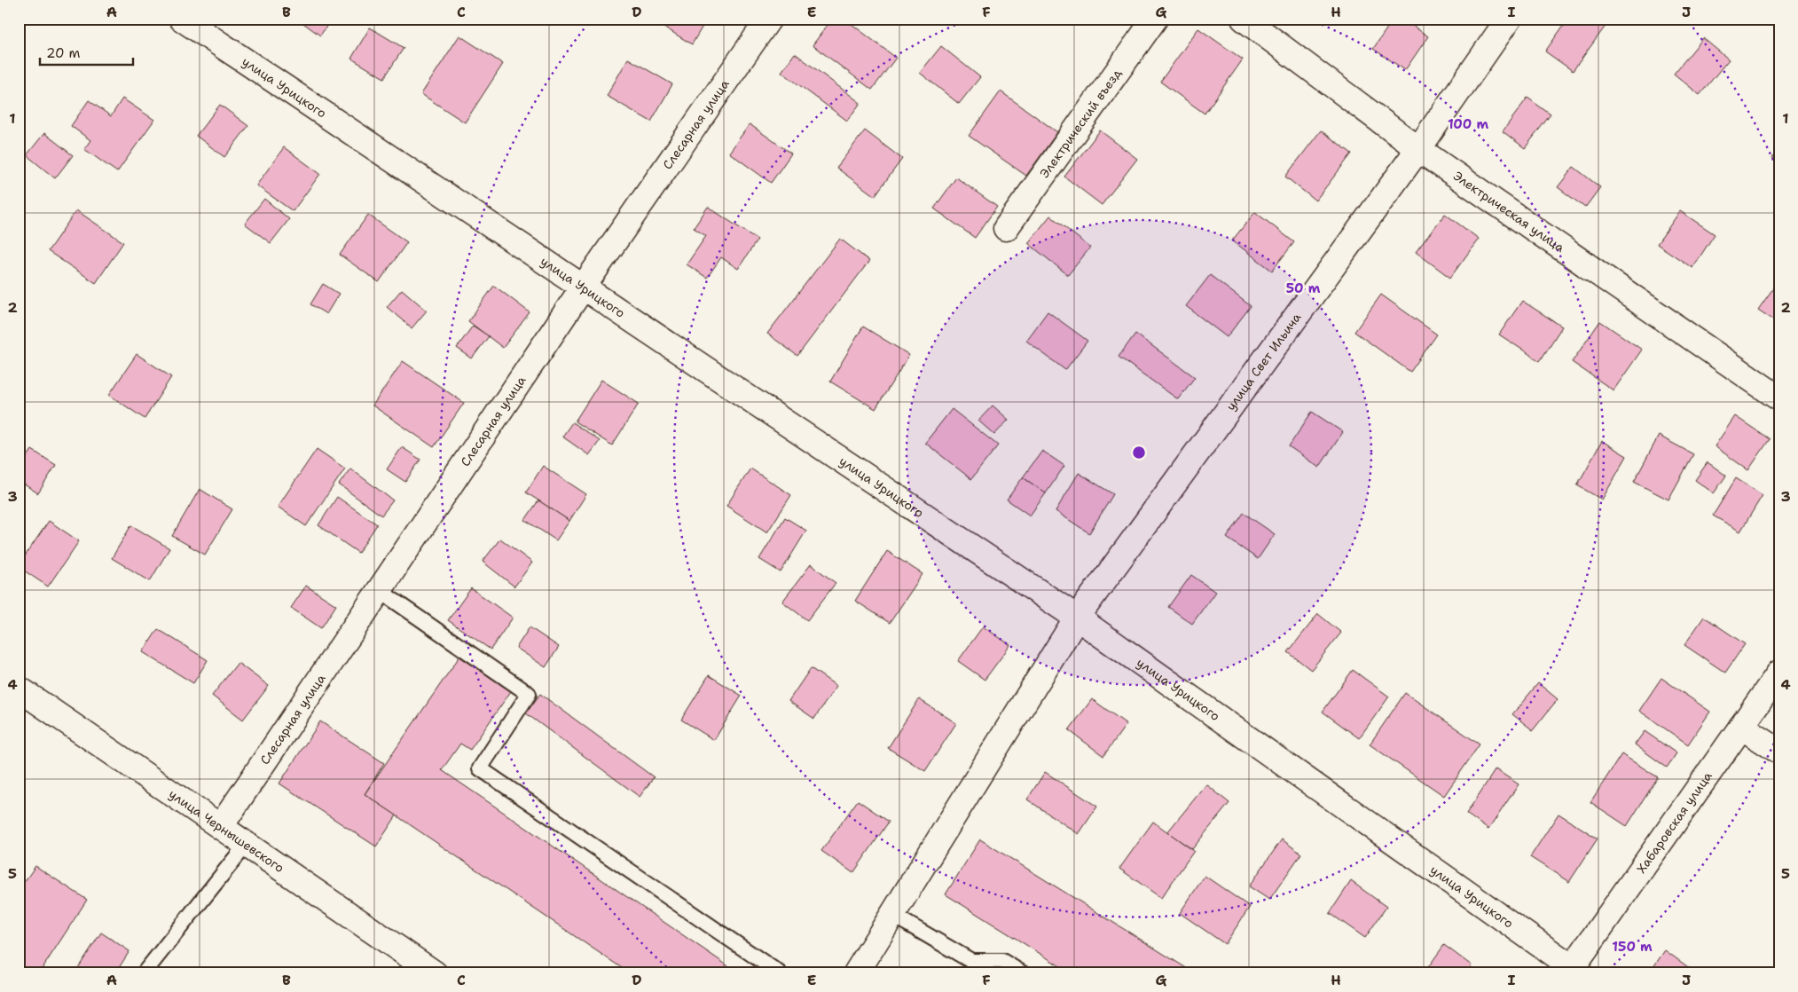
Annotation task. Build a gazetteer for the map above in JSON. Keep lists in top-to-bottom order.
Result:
{
  "streets": {
    "street": [
      "улица Урицкого",
      "Электрический въезд",
      "Слесарная улица",
      "Электрическая улица",
      "улица Свет Ильича",
      "Хабаровская улица",
      "улица Чернышевского"
    ]
  },
  "crossings": [
    ["улица Урицкого", "Слесарная улица"],
    ["улица Урицкого", "улица Свет Ильича"],
    ["улица Урицкого", "Хабаровская улица"],
    ["Слесарная улица", "улица Чернышевского"],
    ["Электрическая улица", "улица Свет Ильича"]
  ],
  "scale_bar": "20 m",
  "grid": {
    "columns": [
      "A",
      "B",
      "C",
      "D",
      "E",
      "F",
      "G",
      "H",
      "I",
      "J"
    ],
    "rows": [
      "1",
      "2",
      "3",
      "4",
      "5"
    ]
  },
  "rings": ["100 m", "50 m", "150 m"]
}
